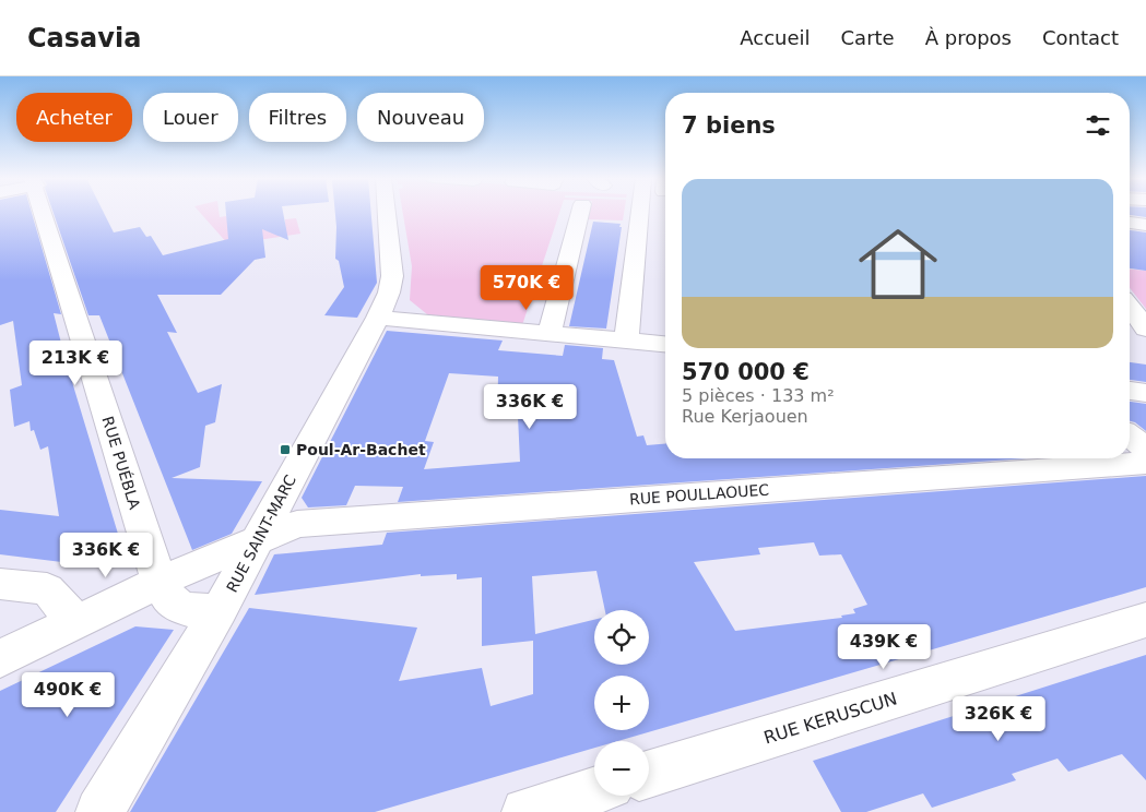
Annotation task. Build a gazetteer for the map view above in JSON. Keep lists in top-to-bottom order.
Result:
{
  "streets": {
    "street": [
      "RUE PUÉBLA",
      "RUE POULLAOUEC",
      "RUE SAINT-MARC",
      "RUE KERUSCUN"
    ]
  },
  "crossings": [
    ["RUE PUÉBLA", "RUE POULLAOUEC"],
    ["RUE PUÉBLA", "RUE SAINT-MARC"],
    ["RUE POULLAOUEC", "RUE SAINT-MARC"]
  ],
  "places": {
    "transit": ["Poul-Ar-Bachet"]
  },
  "page": {
    "header": "Casavia",
    "nav": [
      "Accueil",
      "Carte",
      "À propos",
      "Contact"
    ],
    "chip": [
      "Acheter",
      "Louer",
      "Filtres",
      "Nouveau"
    ],
    "heading": "7 biens",
    "list": [
      {
        "name": "570 000 €",
        "note": "5 pièces · 133 m² · Rue Kerjaouen"
      }
    ],
    "price": [
      "570K €",
      "213K €",
      "336K €",
      "336K €",
      "439K €",
      "490K €",
      "326K €"
    ],
    "map_buttons": ["+", "−"]
  }
}
